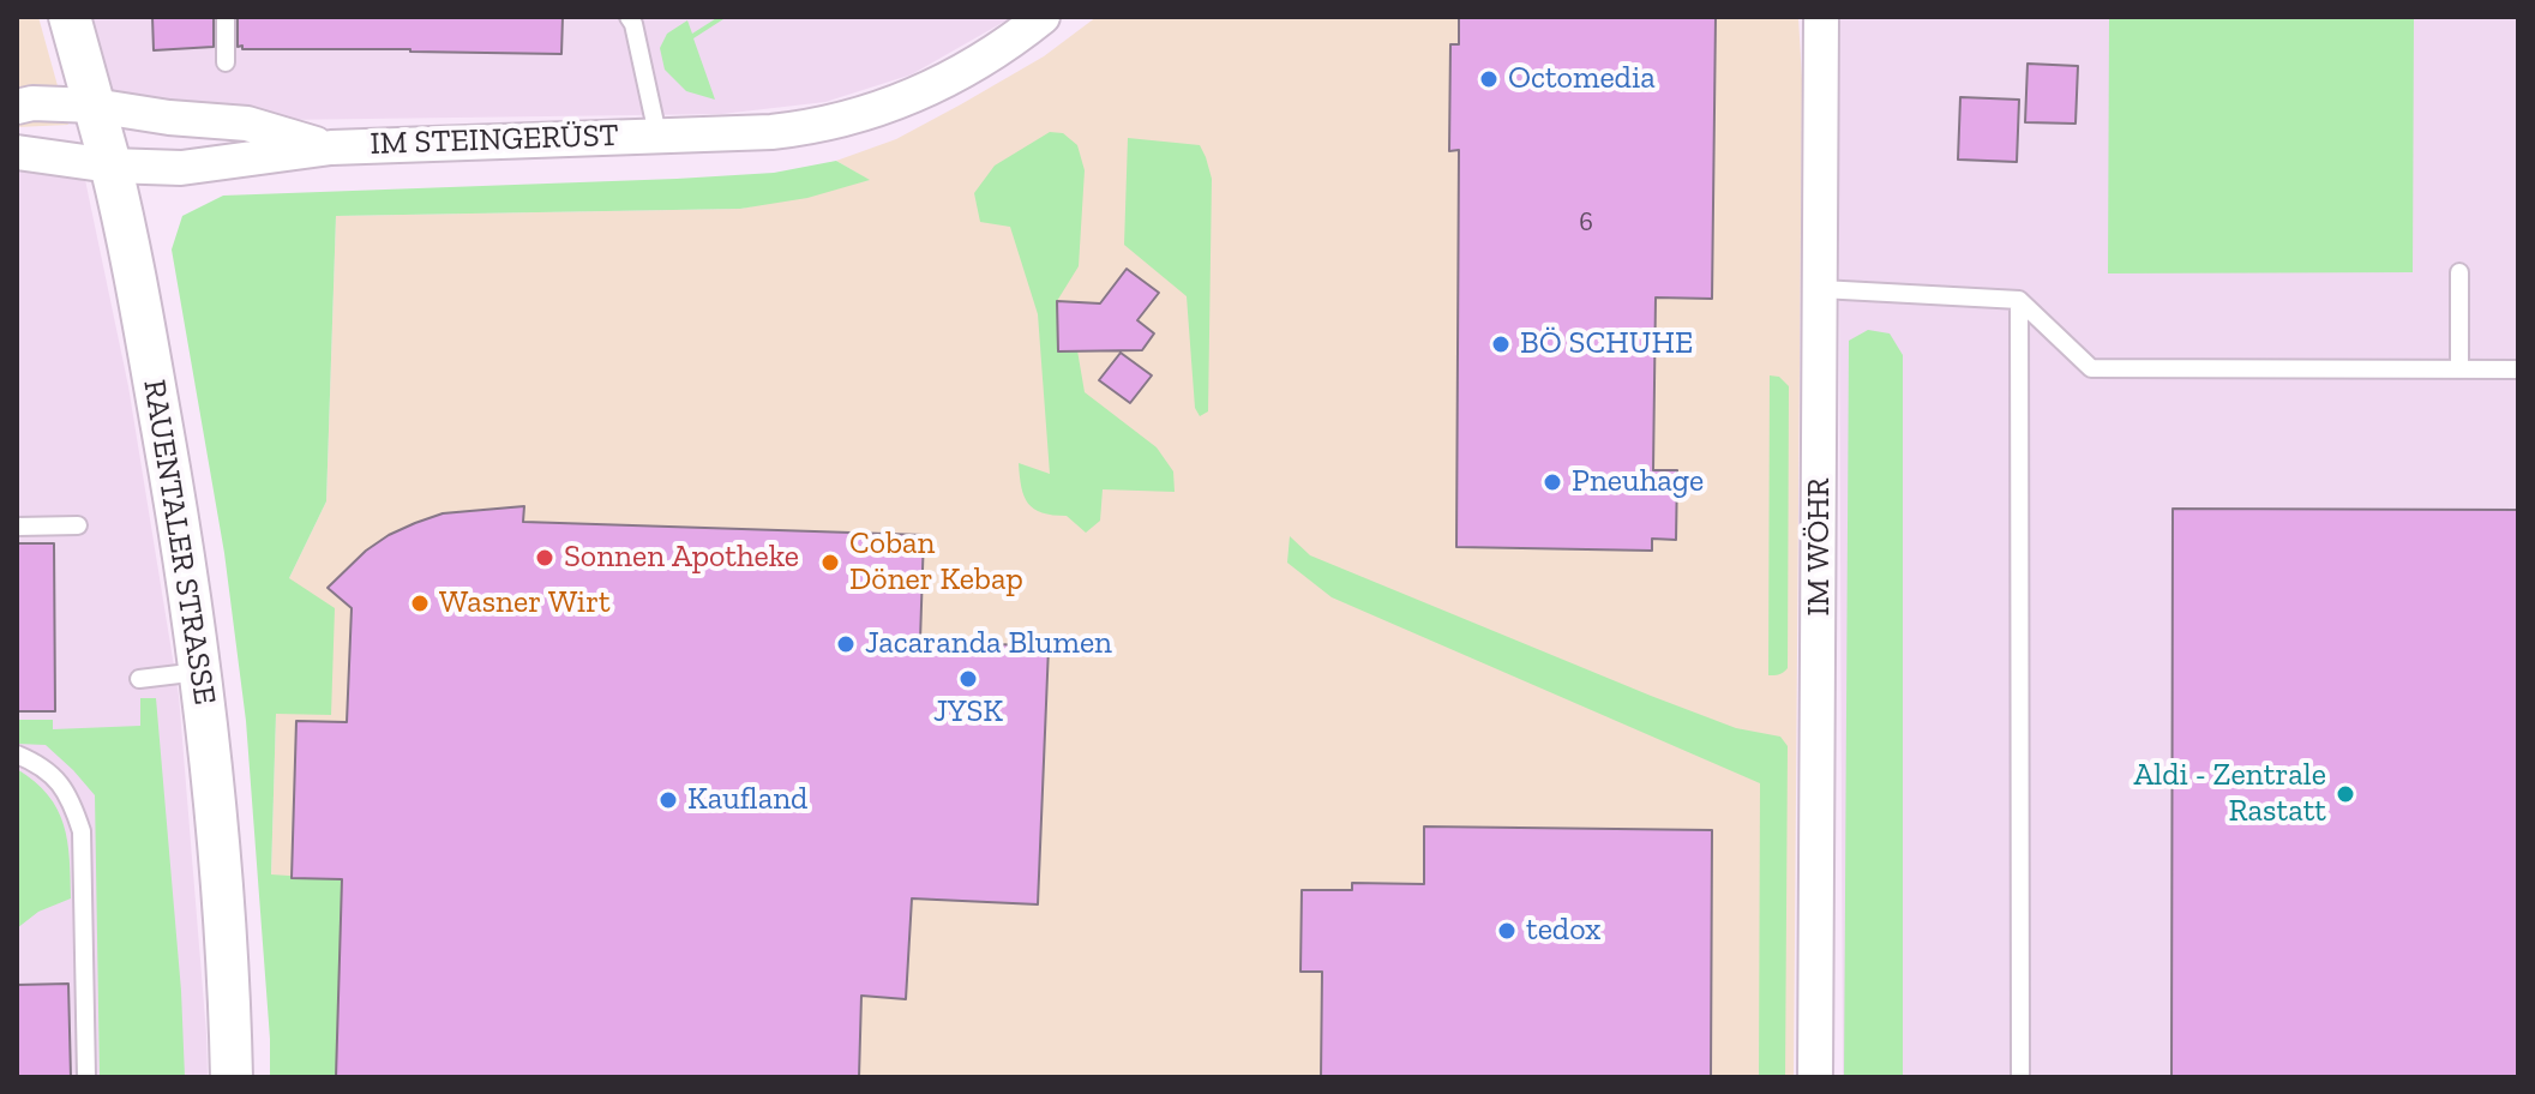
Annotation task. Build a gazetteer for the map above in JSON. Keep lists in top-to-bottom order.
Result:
{
  "streets": {
    "street": ["IM STEINGERÜST", "RAUENTALER STRASSE", "IM WÖHR"]
  },
  "crossings": [
    ["IM STEINGERÜST", "RAUENTALER STRASSE"]
  ],
  "places": [
    "Octomedia",
    "BÖ SCHUHE",
    "Pneuhage",
    "Sonnen Apotheke",
    "Coban Döner Kebap",
    "Wasner Wirt",
    "Jacaranda Blumen",
    "JYSK",
    "Aldi - Zentrale Rastatt",
    "Kaufland",
    "tedox"
  ],
  "house_numbers": ["6"]
}
